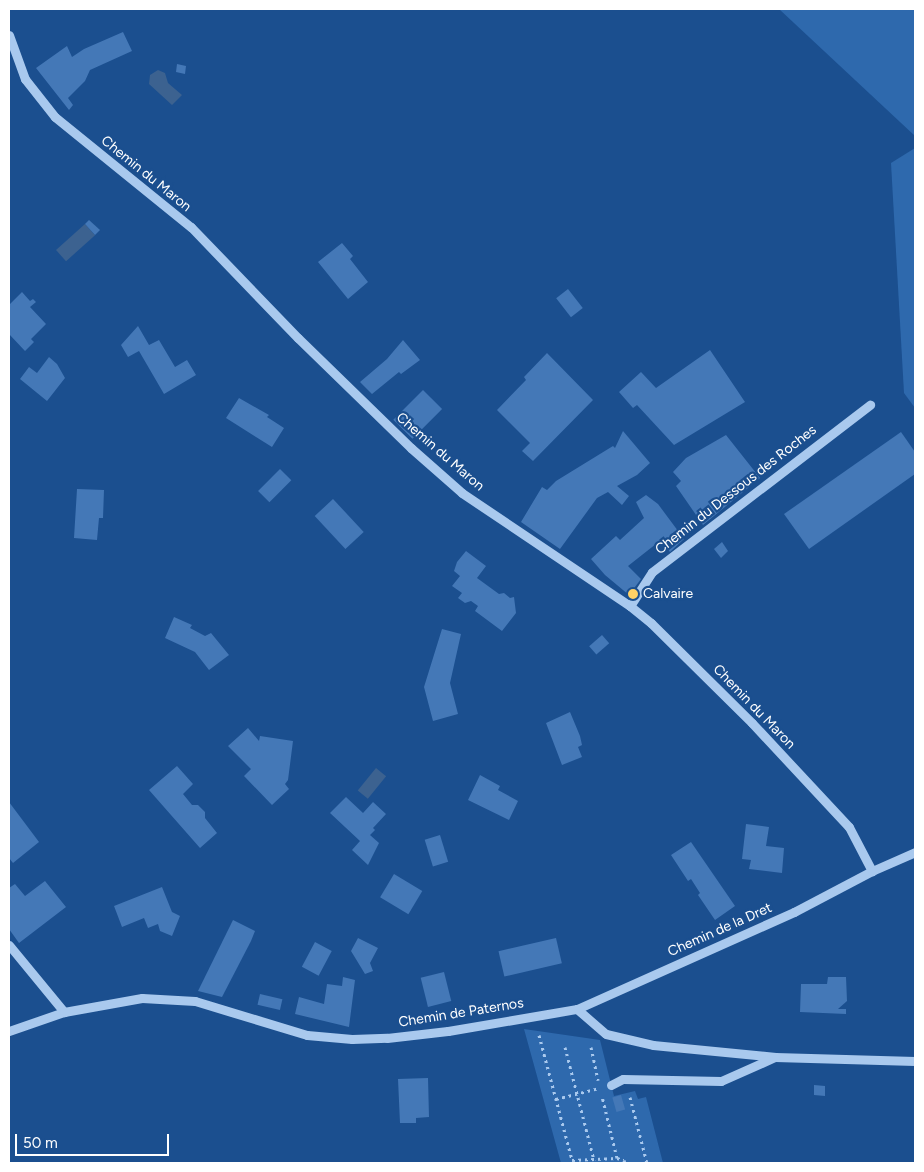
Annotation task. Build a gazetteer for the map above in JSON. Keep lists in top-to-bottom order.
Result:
{
  "streets": {
    "street": [
      "Chemin du Maron",
      "Chemin du Dessous des Roches",
      "Chemin de la Dret",
      "Chemin de Paternos"
    ]
  },
  "crossings": [
    ["Chemin du Maron", "Chemin du Dessous des Roches"],
    ["Chemin du Maron", "Chemin de la Dret"],
    ["Chemin de la Dret", "Chemin de Paternos"]
  ],
  "places": ["Calvaire"],
  "scale_bar": "50 m"
}
